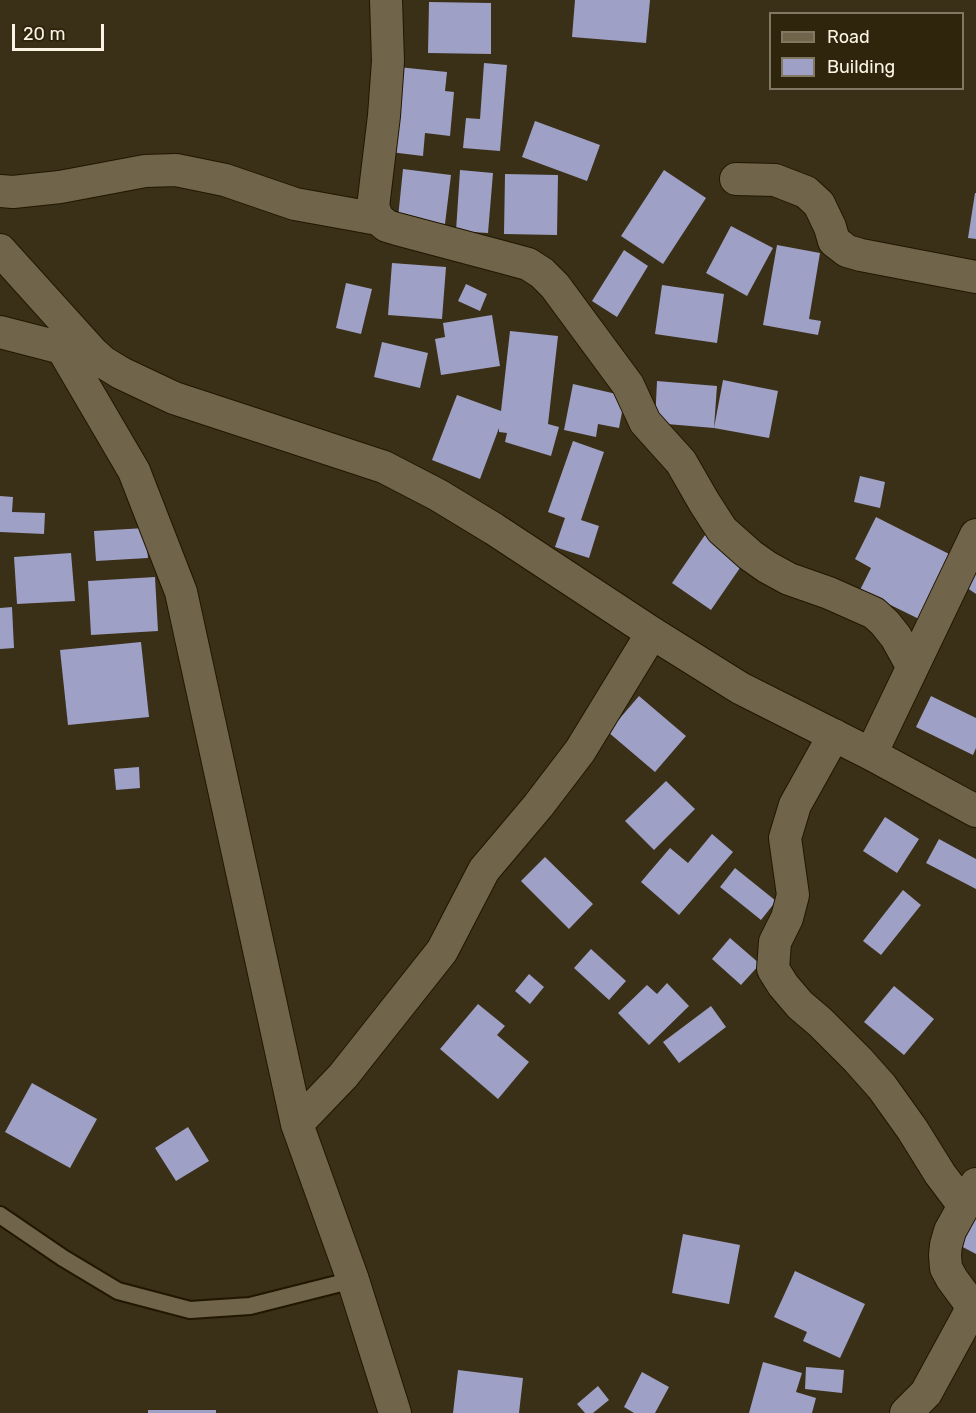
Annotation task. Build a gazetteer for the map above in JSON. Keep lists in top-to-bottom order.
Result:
{
  "legend": ["Road", "Building"],
  "scale_bar": "20 m"
}
